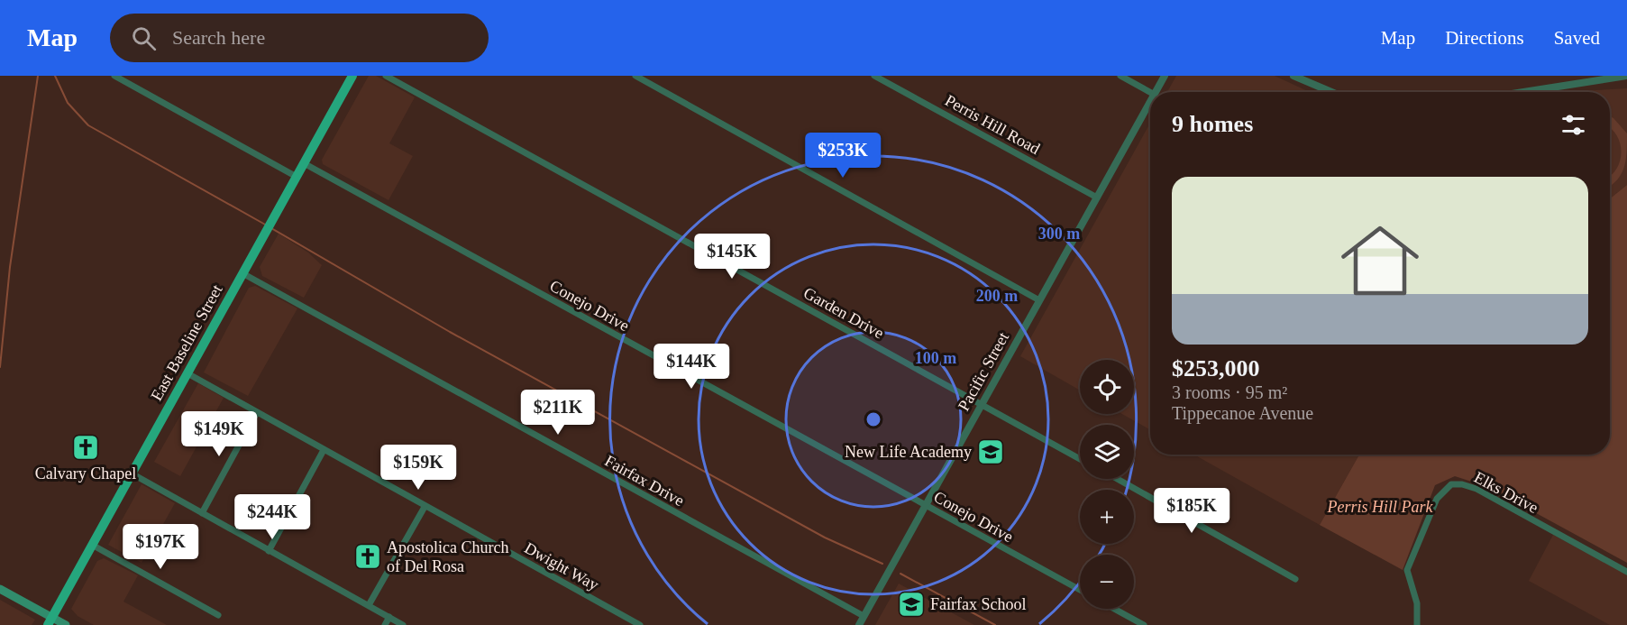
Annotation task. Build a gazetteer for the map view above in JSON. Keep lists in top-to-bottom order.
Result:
{
  "streets": {
    "main road": ["East Baseline Street"],
    "street": [
      "Perris Hill Road",
      "Conejo Drive",
      "Garden Drive",
      "Pacific Street",
      "Fairfax Drive",
      "Elks Drive",
      "Dwight Way"
    ]
  },
  "crossings": [
    ["Perris Hill Road", "Pacific Street"],
    ["Conejo Drive", "East Baseline Street"],
    ["Conejo Drive", "Pacific Street"],
    ["Garden Drive", "Pacific Street"],
    ["East Baseline Street", "Fairfax Drive"],
    ["East Baseline Street", "Dwight Way"],
    ["Pacific Street", "Fairfax Drive"]
  ],
  "parks": ["Perris Hill Park"],
  "places": {
    "church": ["Calvary Chapel", "Apostolica Church of Del Rosa"],
    "school or university": ["New Life Academy", "Fairfax School"]
  },
  "page": {
    "header": "Map",
    "search": "Search here",
    "nav": ["Map", "Directions", "Saved"],
    "heading": "9 homes",
    "price": [
      "$253K",
      "$145K",
      "$144K",
      "$211K",
      "$149K",
      "$159K",
      "$185K",
      "$244K",
      "$197K"
    ],
    "list": [
      {
        "name": "$253,000",
        "note": "3 rooms · 95 m² · Tippecanoe Avenue"
      }
    ],
    "map_buttons": ["+", "−"]
  },
  "rings": ["300 m", "200 m", "100 m"]
}
